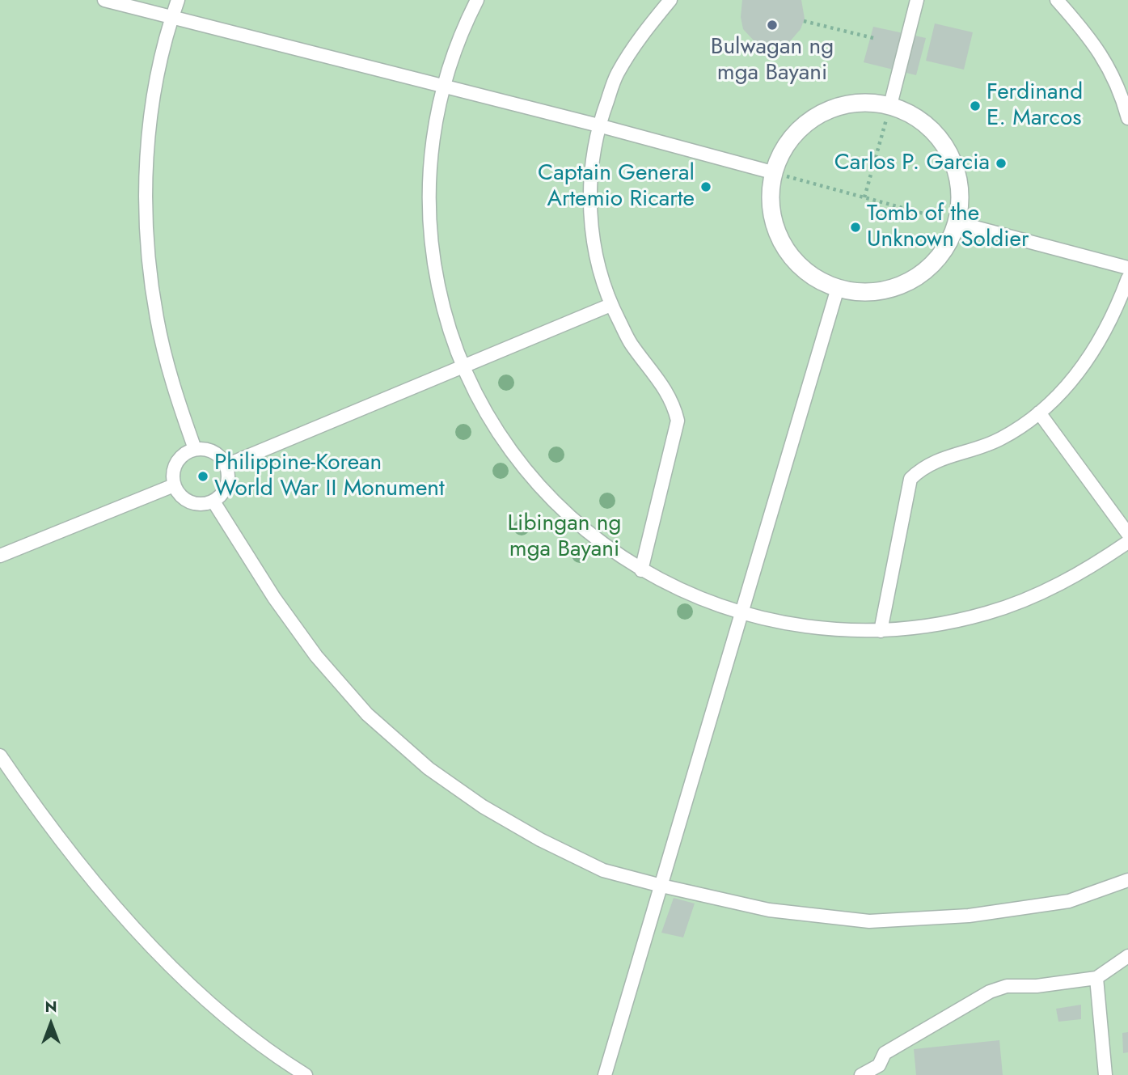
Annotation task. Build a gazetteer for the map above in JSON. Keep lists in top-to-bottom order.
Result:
{
  "parks": ["Libingan ng mga Bayani"],
  "places": [
    "Bulwagan ng mga Bayani",
    "Ferdinand E. Marcos",
    "Carlos P. Garcia",
    "Captain General Artemio Ricarte",
    "Tomb of the Unknown Soldier",
    "Philippine-Korean World War II Monument"
  ],
  "north": "top"
}
